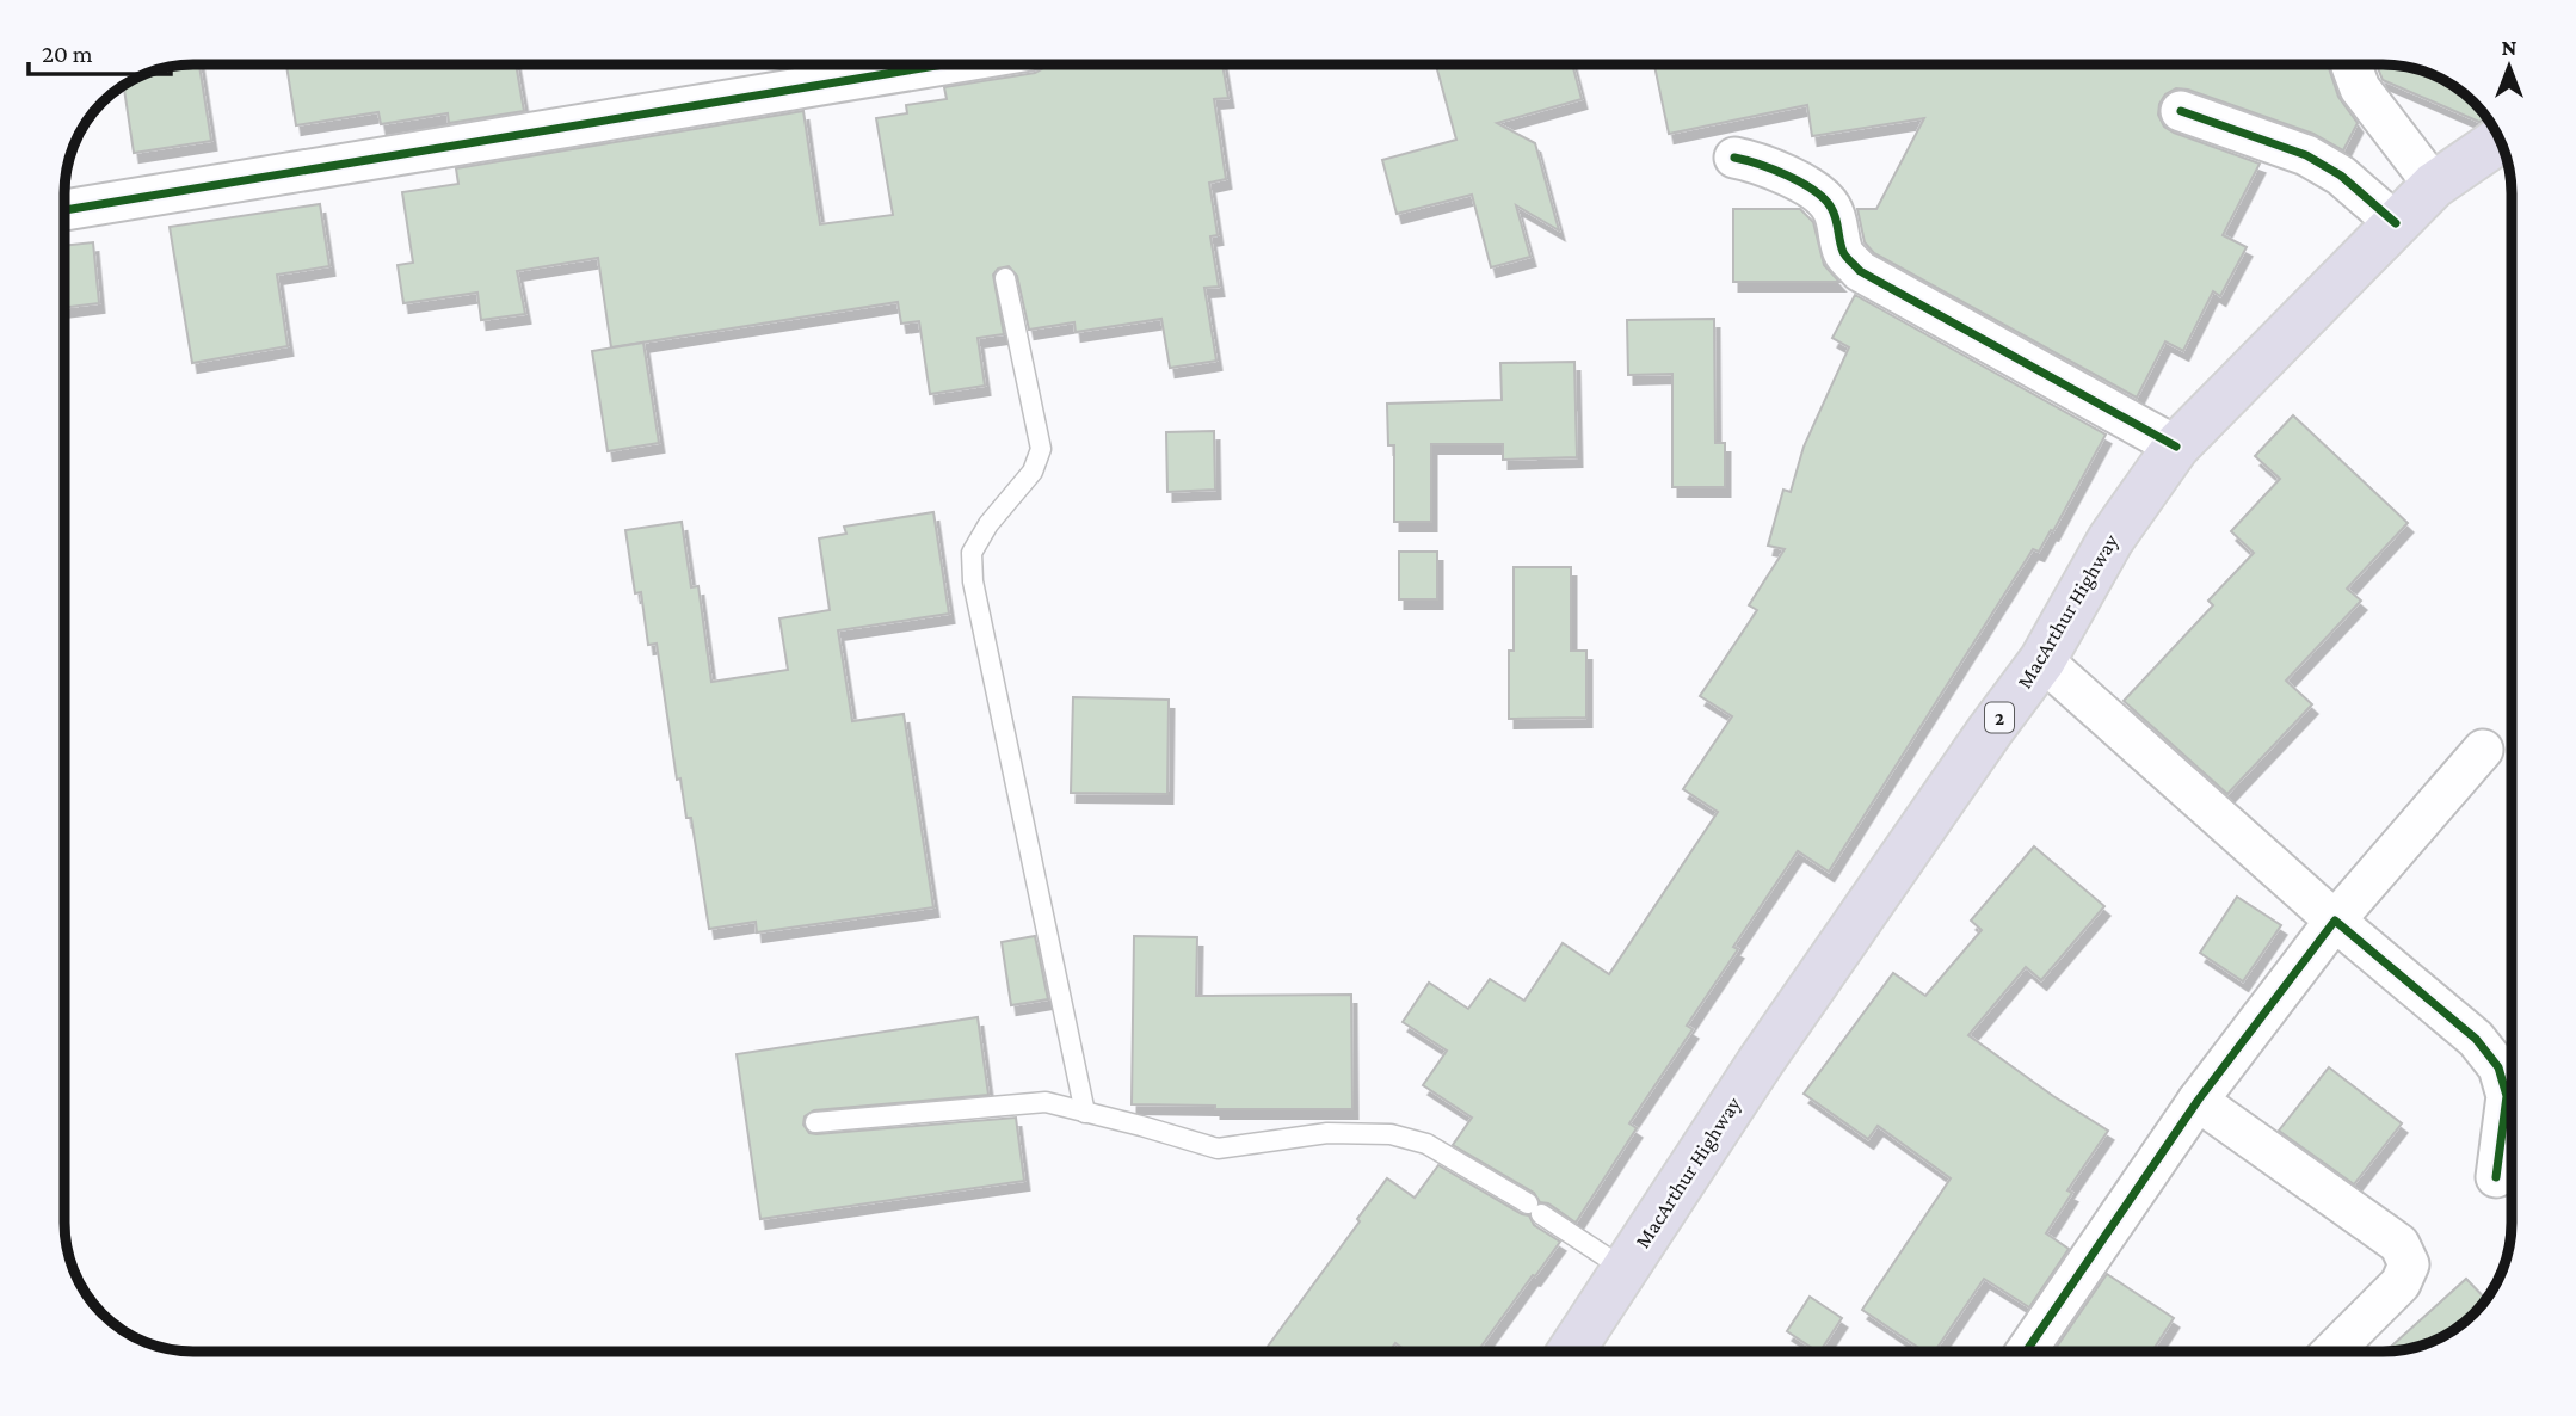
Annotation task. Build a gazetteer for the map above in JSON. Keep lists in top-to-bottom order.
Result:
{
  "streets": {
    "highway": ["MacArthur Highway", "2"]
  },
  "scale_bar": "20 m",
  "north": "top"
}
